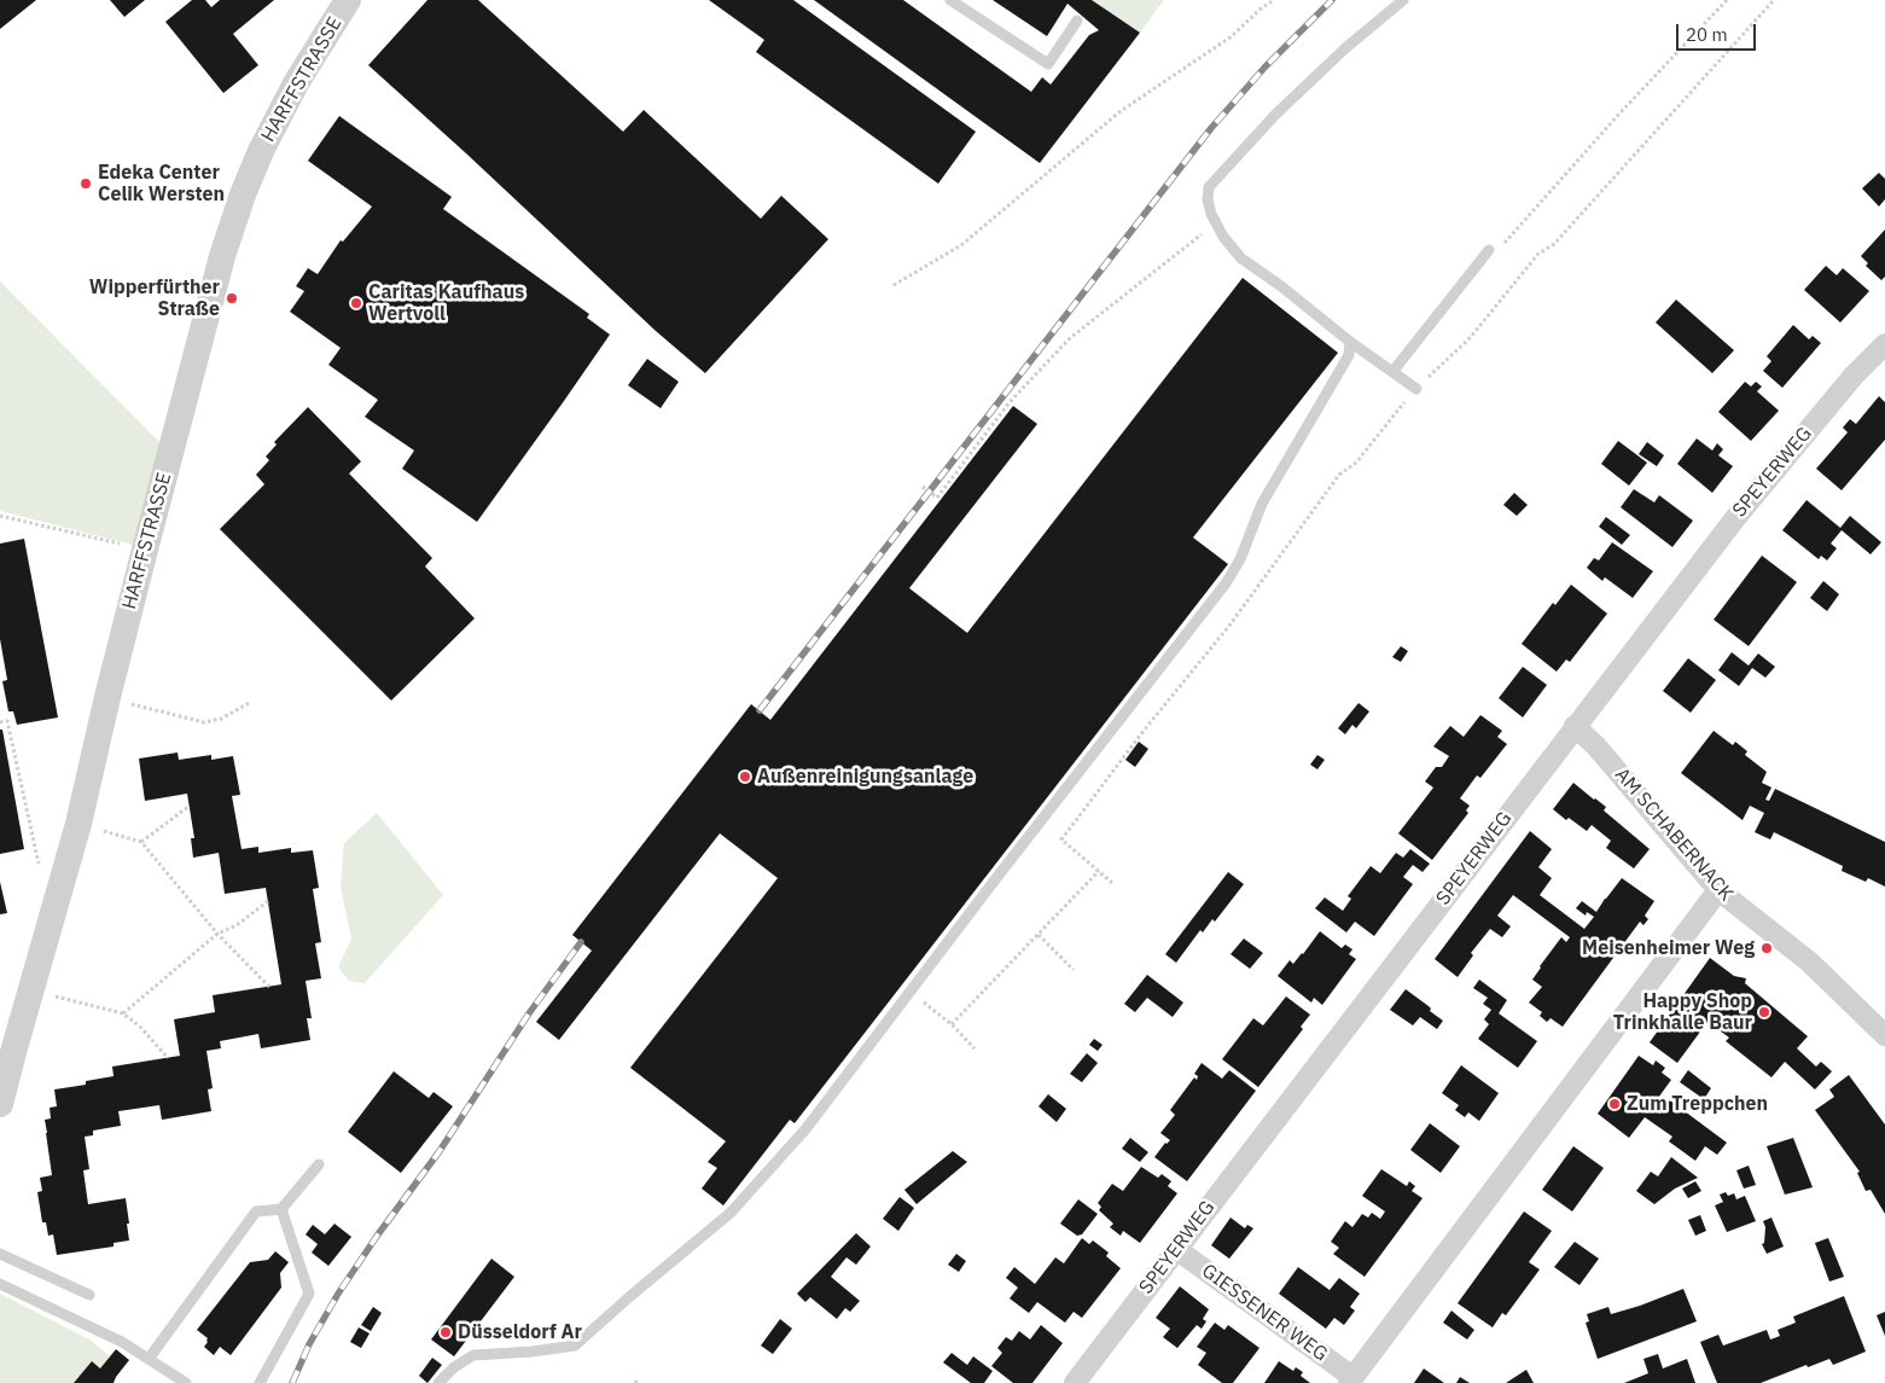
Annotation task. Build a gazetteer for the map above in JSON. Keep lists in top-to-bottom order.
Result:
{
  "streets": {
    "street": [
      "HARFFSTRASSE",
      "SPEYERWEG",
      "AM SCHABERNACK",
      "GIESSENER WEG"
    ]
  },
  "crossings": [
    ["SPEYERWEG", "AM SCHABERNACK"],
    ["SPEYERWEG", "GIESSENER WEG"]
  ],
  "places": [
    "Edeka Center Celik Wersten",
    "Wipperfürther Straße",
    "Caritas Kaufhaus Wertvoll",
    "Außenreinigungsanlage",
    "Meisenheimer Weg",
    "Happy Shop Trinkhalle Baur",
    "Zum Treppchen",
    "Düsseldorf Ar"
  ],
  "scale_bar": "20 m"
}
